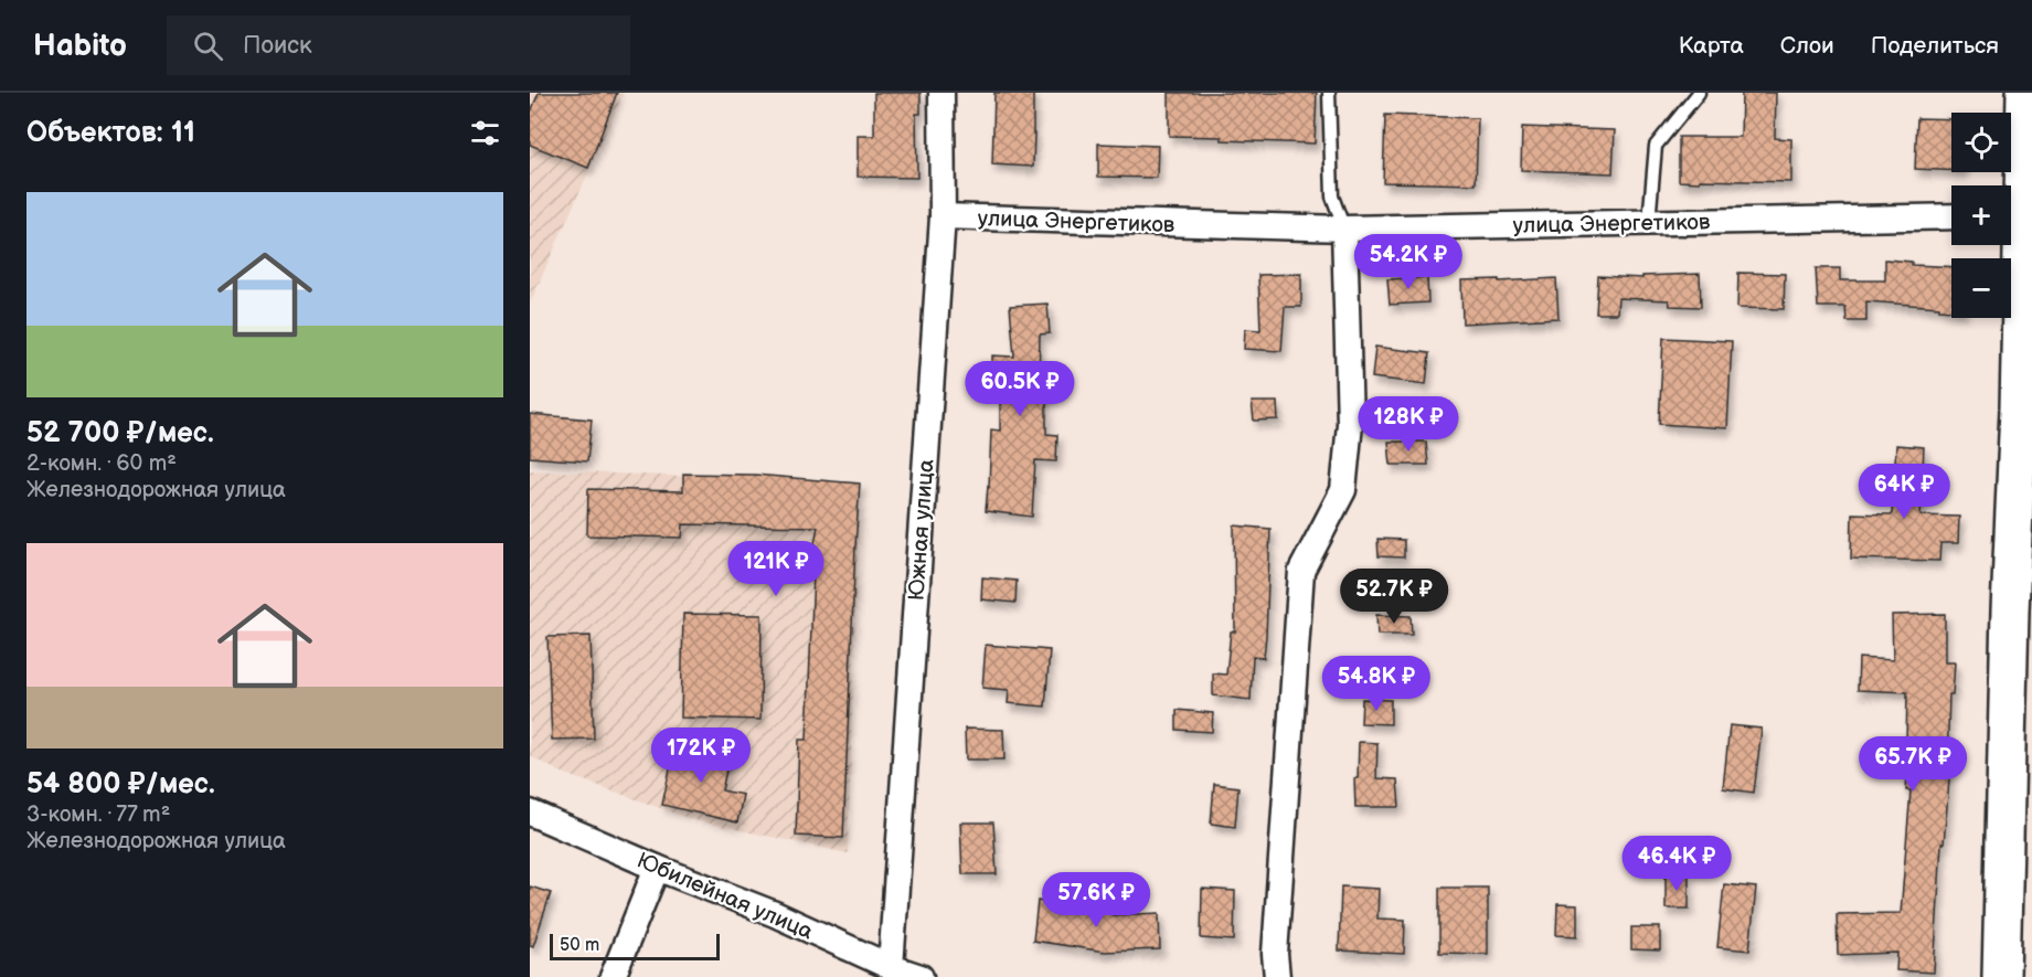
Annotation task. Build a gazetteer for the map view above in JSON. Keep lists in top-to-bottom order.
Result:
{
  "streets": {
    "street": ["улица Энергетиков", "Южная улица", "Юбилейная улица"]
  },
  "crossings": [
    ["улица Энергетиков", "Южная улица"],
    ["Южная улица", "Юбилейная улица"]
  ],
  "scale_bar": "50 m",
  "page": {
    "header": "Habito",
    "search": "Поиск",
    "nav": ["Карта", "Слои", "Поделиться"],
    "heading": "Объектов: 11",
    "map_buttons": ["+", "−"],
    "list": [
      {
        "name": "52 700 ₽/мес.",
        "note": "2-комн. · 60 m² · Железнодорожная улица"
      },
      {
        "name": "54 800 ₽/мес.",
        "note": "3-комн. · 77 m² · Железнодорожная улица"
      }
    ],
    "price": [
      "54.2K ₽",
      "60.5K ₽",
      "128K ₽",
      "64K ₽",
      "121K ₽",
      "52.7K ₽",
      "54.8K ₽",
      "172K ₽",
      "65.7K ₽",
      "46.4K ₽",
      "57.6K ₽"
    ],
    "scale": "50 m"
  }
}
